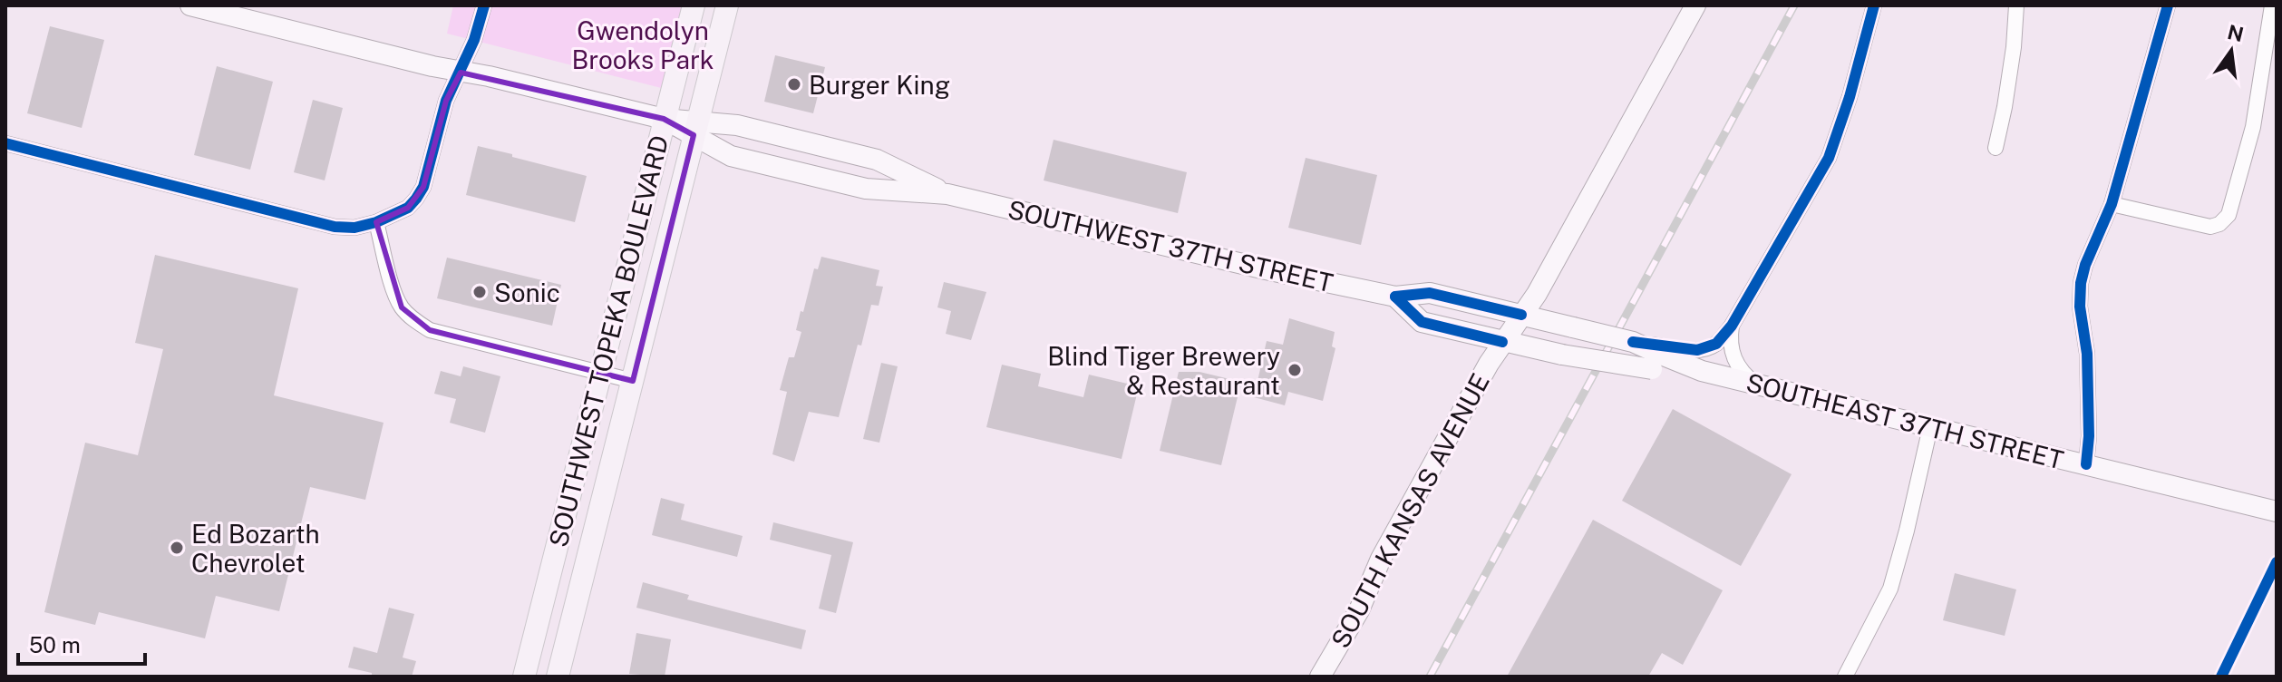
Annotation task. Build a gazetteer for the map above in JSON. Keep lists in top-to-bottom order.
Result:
{
  "streets": {
    "main road": [
      "SOUTHWEST 37TH STREET",
      "SOUTHWEST TOPEKA BOULEVARD",
      "SOUTHEAST 37TH STREET",
      "SOUTH KANSAS AVENUE"
    ]
  },
  "crossings": [
    ["SOUTHWEST 37TH STREET", "SOUTHWEST TOPEKA BOULEVARD"],
    ["SOUTHWEST 37TH STREET", "SOUTHEAST 37TH STREET"],
    ["SOUTHWEST 37TH STREET", "SOUTH KANSAS AVENUE"]
  ],
  "parks": ["Gwendolyn Brooks Park"],
  "places": [
    "Burger King",
    "Sonic",
    "Blind Tiger Brewery & Restaurant",
    "Ed Bozarth Chevrolet"
  ],
  "scale_bar": "50 m",
  "north": "top"
}
